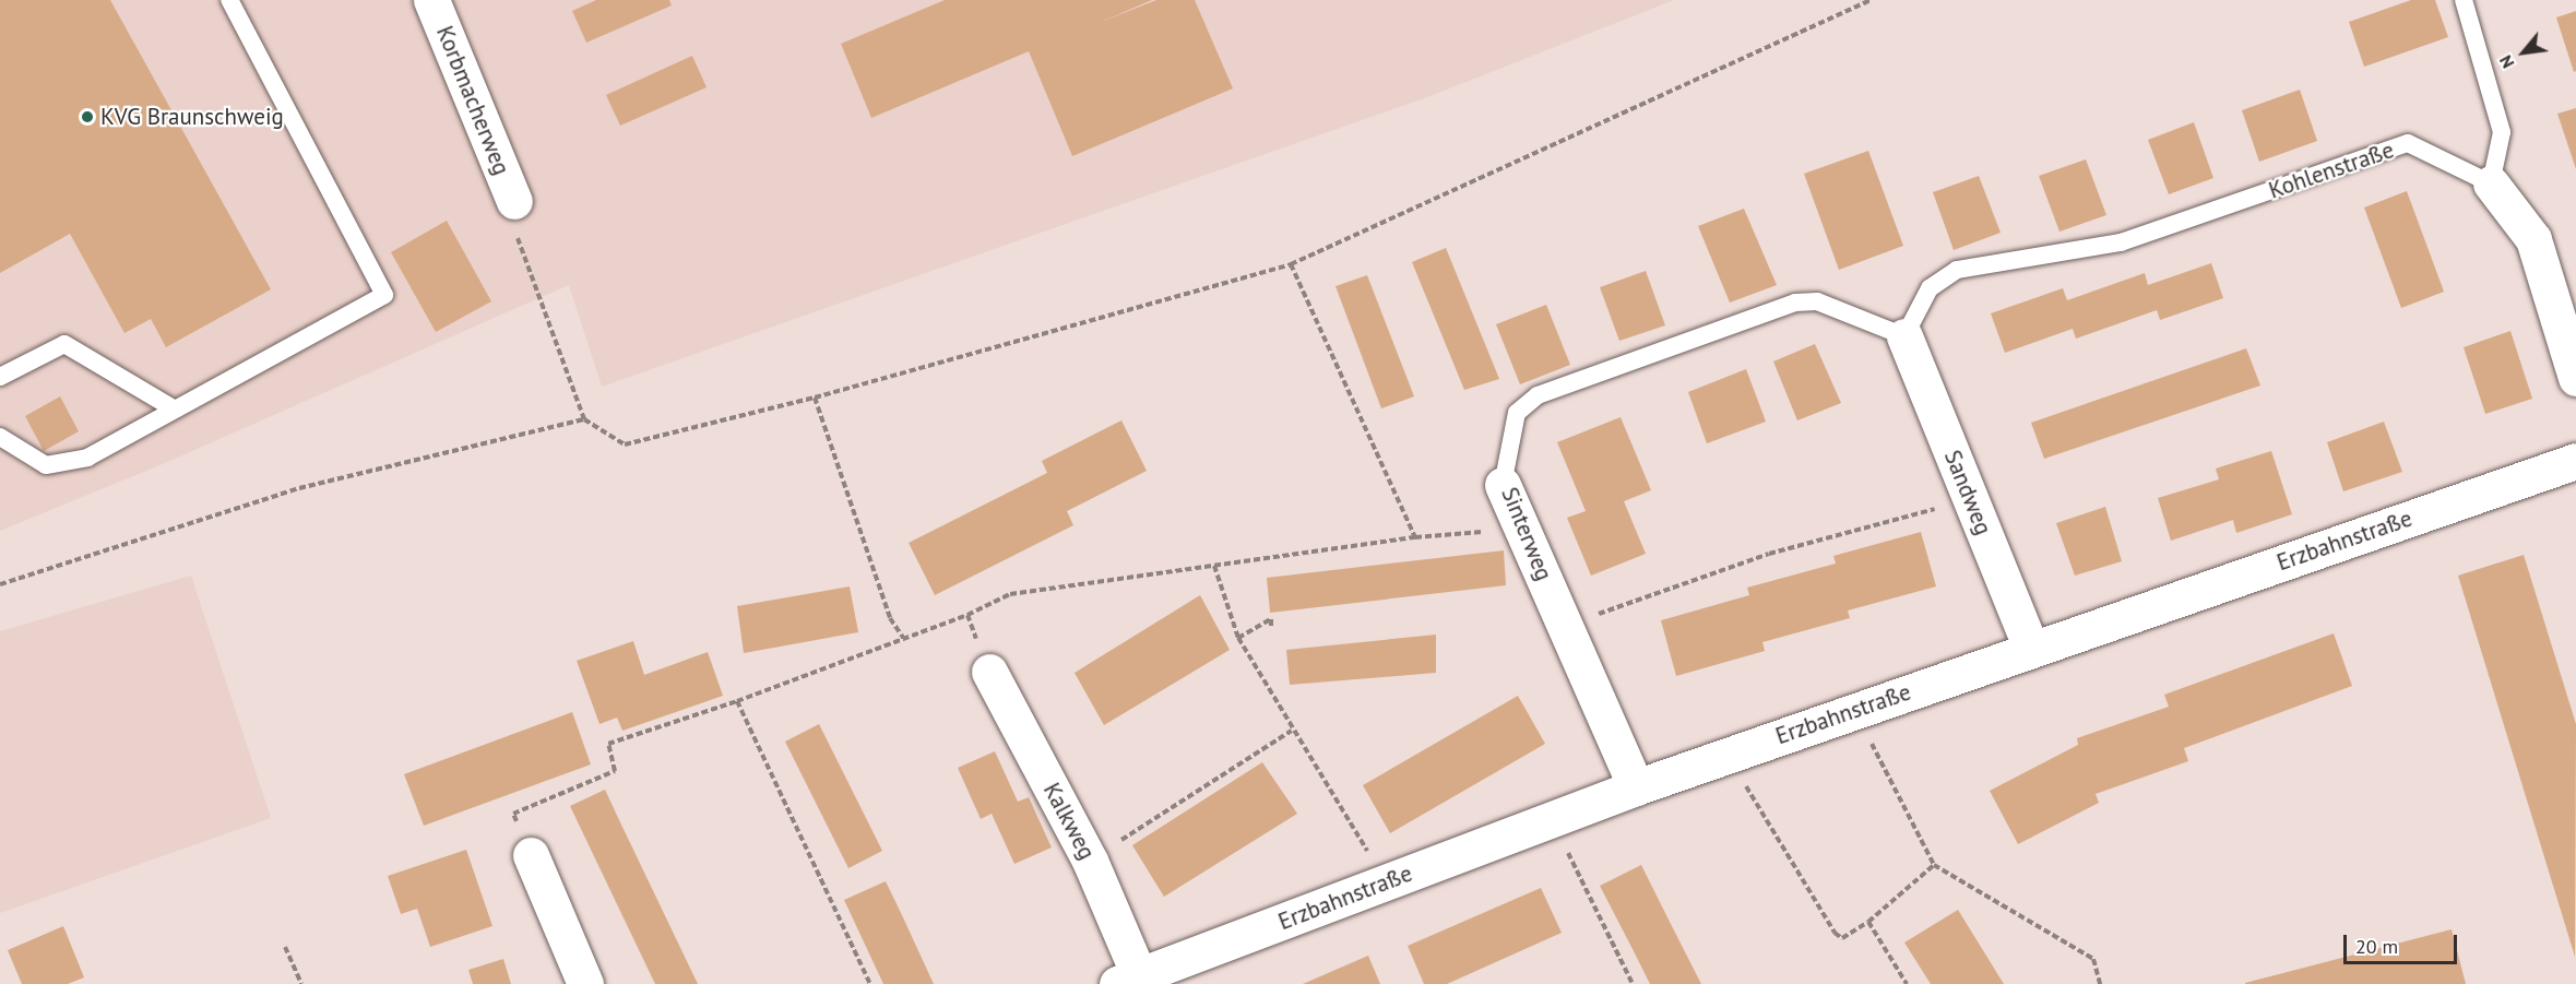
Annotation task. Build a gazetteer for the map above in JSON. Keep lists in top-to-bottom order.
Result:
{
  "streets": {
    "street": [
      "Korbmacherweg",
      "Kohlenstraße",
      "Sandweg",
      "Sinterweg",
      "Erzbahnstraße",
      "Kalkweg"
    ]
  },
  "crossings": [
    ["Kohlenstraße", "Sandweg"],
    ["Kohlenstraße", "Sinterweg"],
    ["Sandweg", "Sinterweg"],
    ["Sandweg", "Erzbahnstraße"],
    ["Sinterweg", "Erzbahnstraße"],
    ["Erzbahnstraße", "Kalkweg"]
  ],
  "places": ["KVG Braunschweig"],
  "scale_bar": "20 m",
  "north": "bottom left"
}
